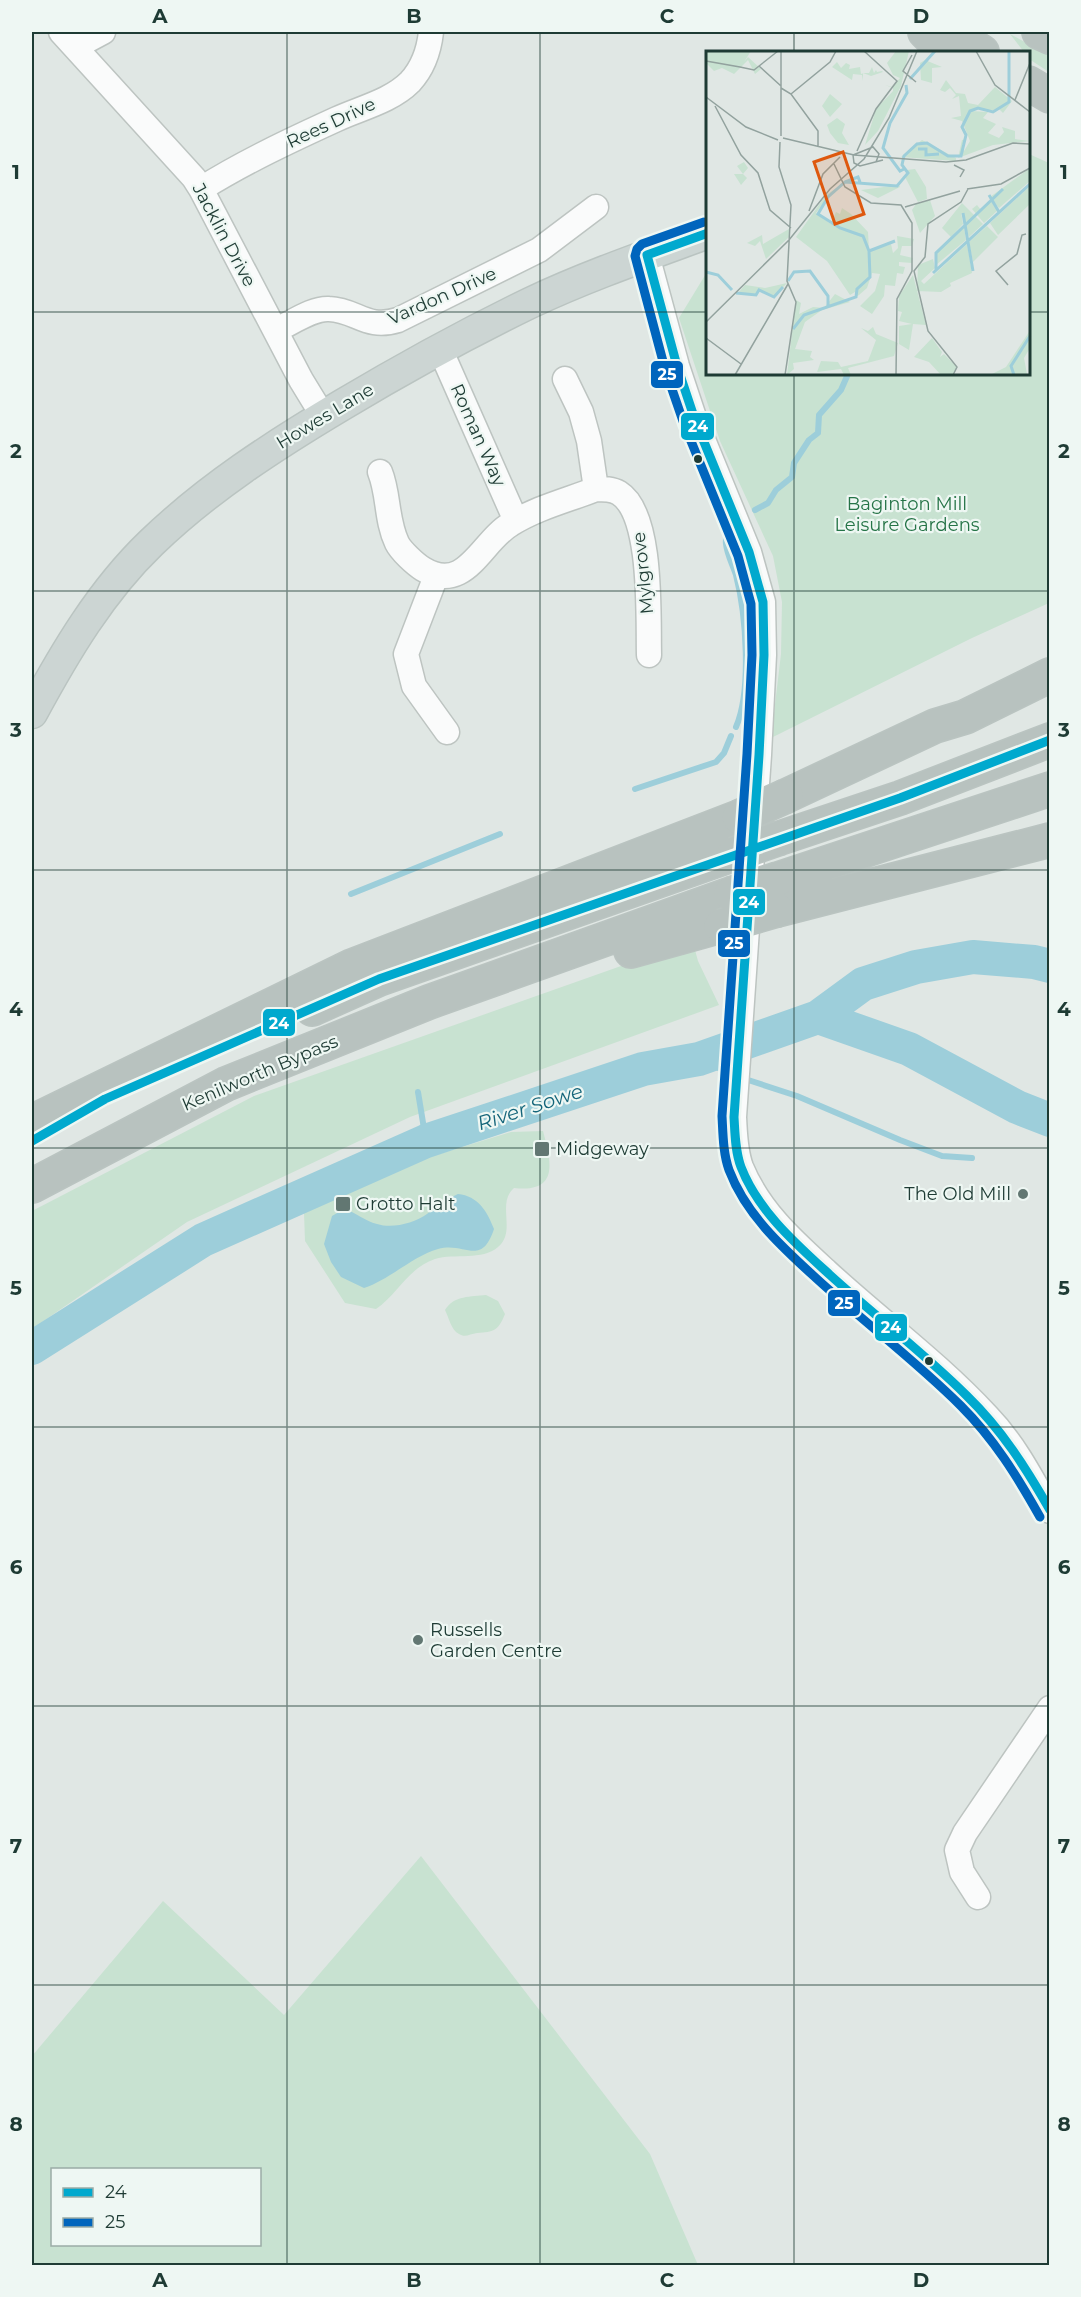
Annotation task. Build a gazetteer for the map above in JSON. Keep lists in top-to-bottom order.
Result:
{
  "streets": {
    "highway": ["Kenilworth Bypass"],
    "main road": ["Howes Lane"],
    "street": [
      "Rees Drive",
      "Jacklin Drive",
      "Vardon Drive",
      "Roman Way",
      "Mylgrove"
    ]
  },
  "crossings": [
    ["Rees Drive", "Jacklin Drive"],
    ["Jacklin Drive", "Vardon Drive"],
    ["Jacklin Drive", "Howes Lane"],
    ["Howes Lane", "Roman Way"]
  ],
  "water": ["River Sowe"],
  "parks": ["Baginton Mill Leisure Gardens"],
  "places": {
    "transit": ["Midgeway", "Grotto Halt"],
    "other": ["The Old Mill", "Russells Garden Centre"]
  },
  "lines": ["transit line 25", "transit line 24"],
  "legend": ["24", "25"],
  "grid": {
    "columns": [
      "A",
      "B",
      "C",
      "D"
    ],
    "rows": [
      "1",
      "2",
      "3",
      "4",
      "5",
      "6",
      "7",
      "8"
    ]
  }
}
